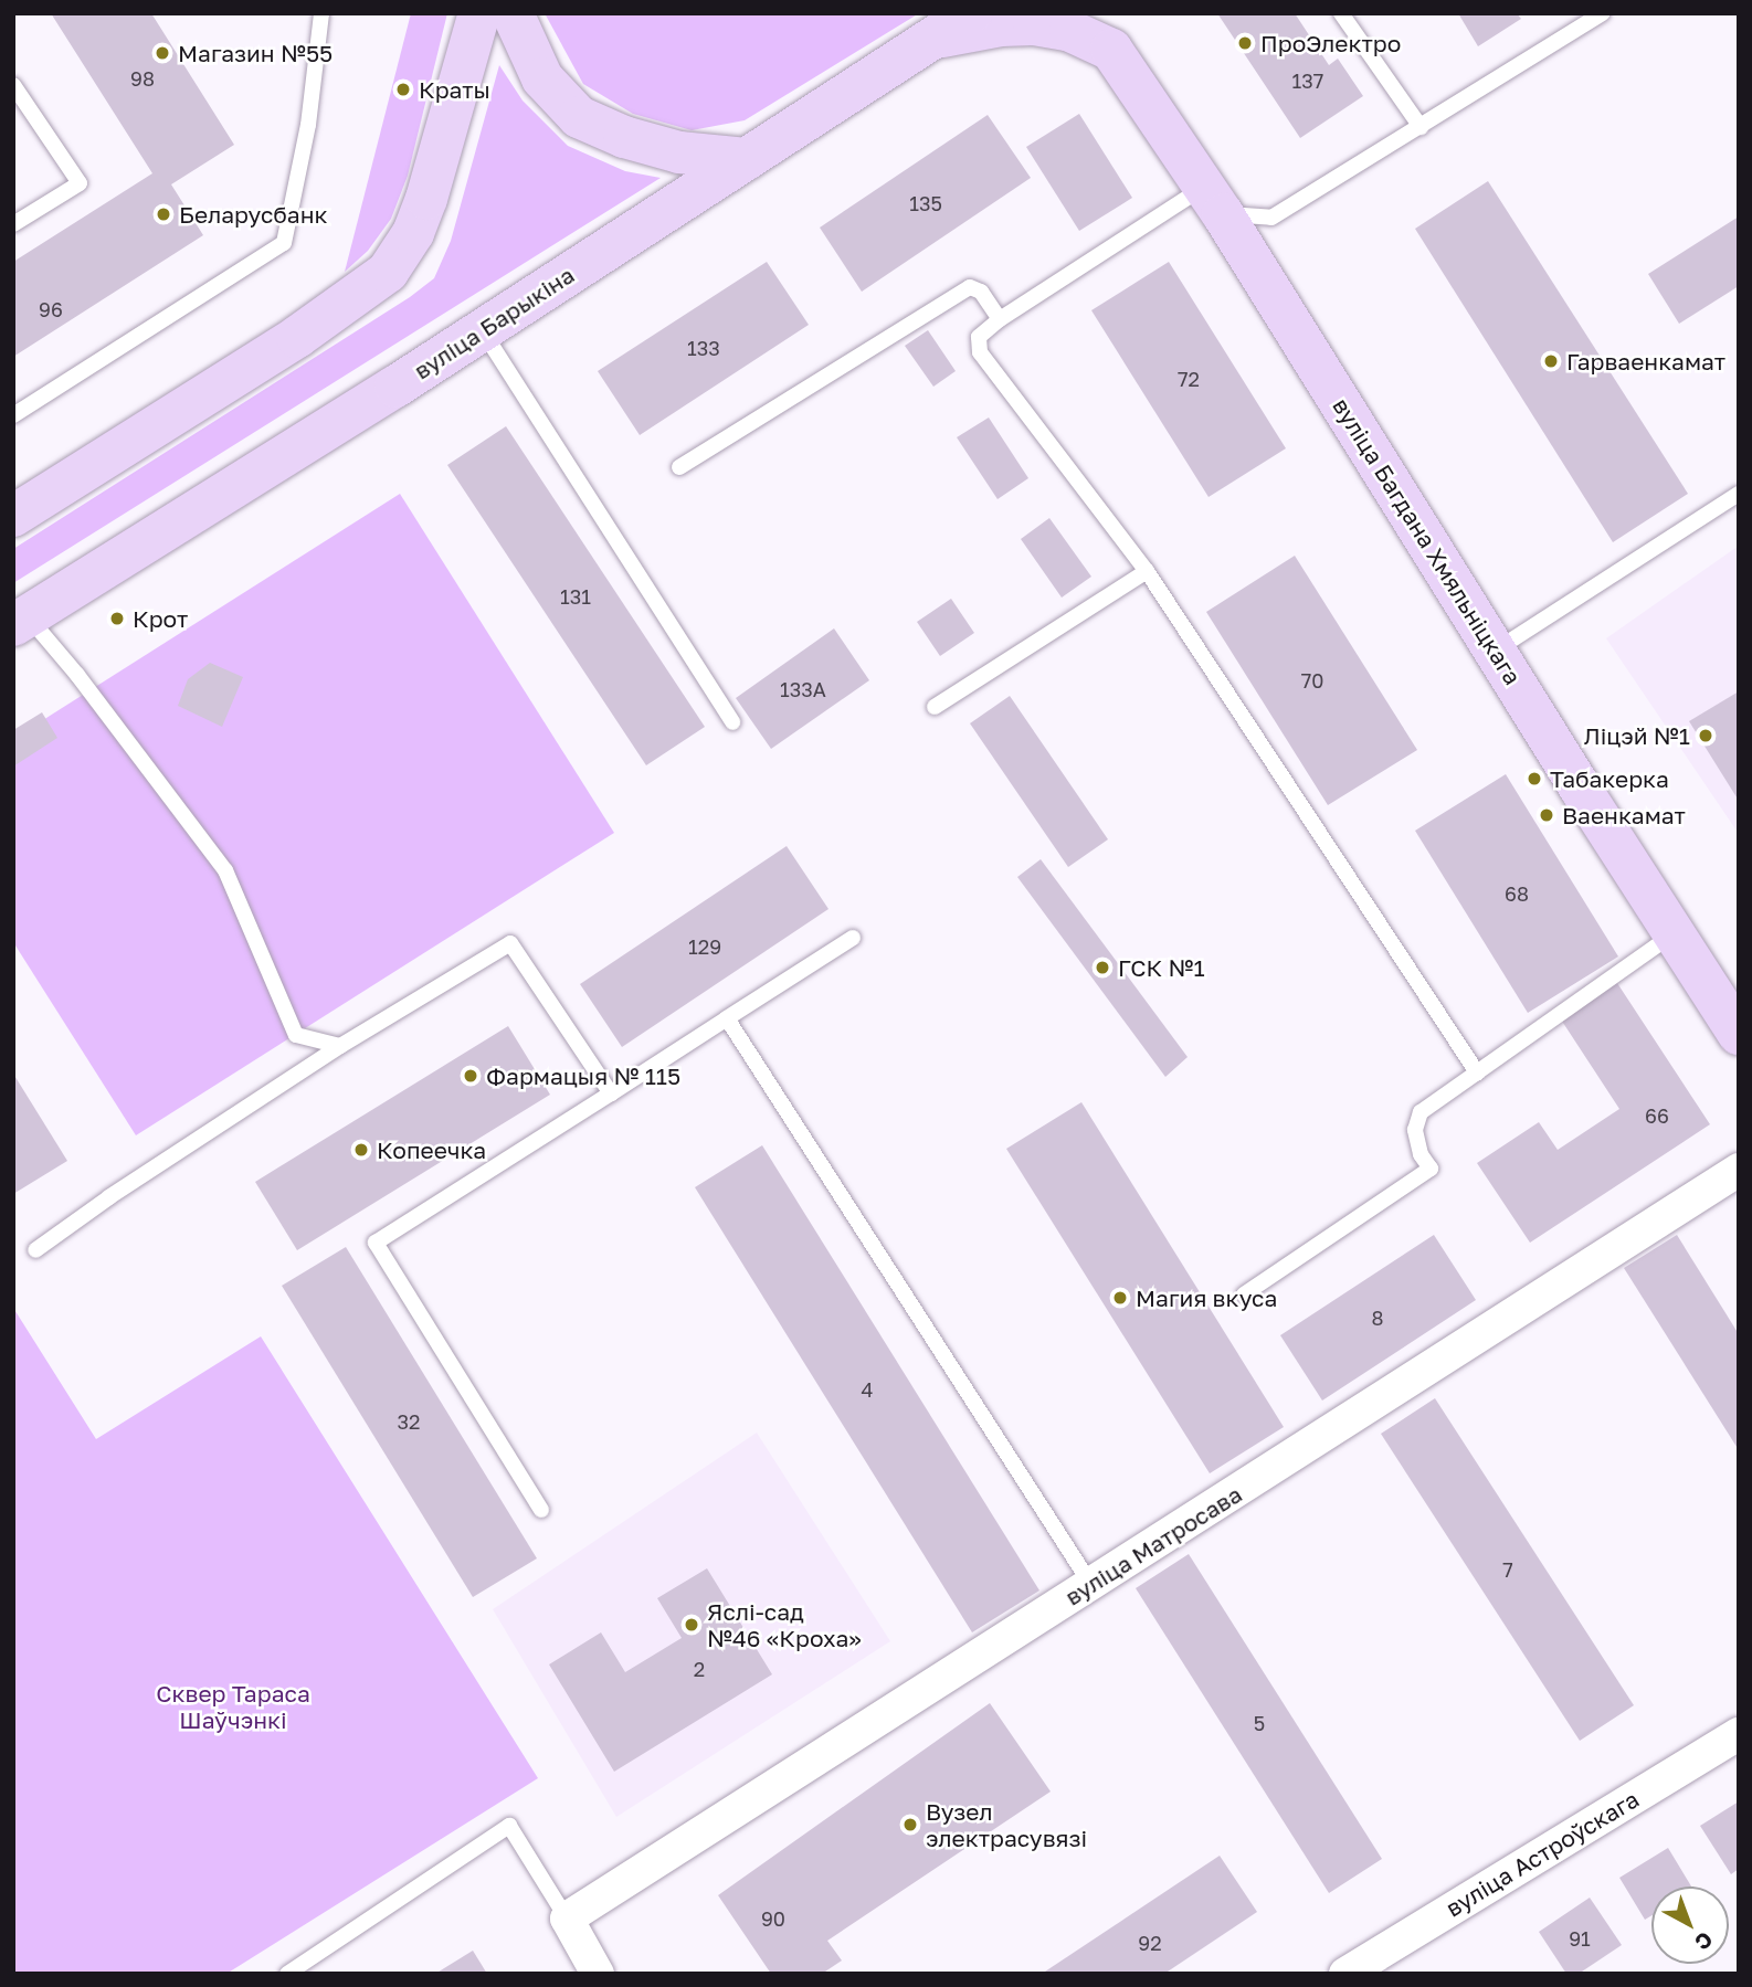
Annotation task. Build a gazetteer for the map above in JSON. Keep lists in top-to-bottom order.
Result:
{
  "streets": {
    "main road": ["вуліца Барыкіна", "вуліца Багдана Хмяльніцкага"],
    "street": ["вуліца Матросава", "вуліца Астроўскага"]
  },
  "parks": ["Сквер Тараса Шаўчэнкі"],
  "places": [
    "ПроЭлектро",
    "Магазин №55",
    "Краты",
    "Беларусбанк",
    "Гарваенкамат",
    "Крот",
    "Ліцэй №1",
    "Табакерка",
    "Ваенкамат",
    "ГСК №1",
    "Фармацыя № 115",
    "Копеечка",
    "Магия вкуса",
    "Яслі-сад №46 «Кроха»",
    "Вузел электрасувязі"
  ],
  "house_numbers": [
    "98",
    "137",
    "135",
    "96",
    "133",
    "72",
    "131",
    "70",
    "133А",
    "68",
    "129",
    "66",
    "8",
    "4",
    "32",
    "7",
    "2",
    "5",
    "90",
    "91",
    "92"
  ],
  "north": "bottom right"
}
